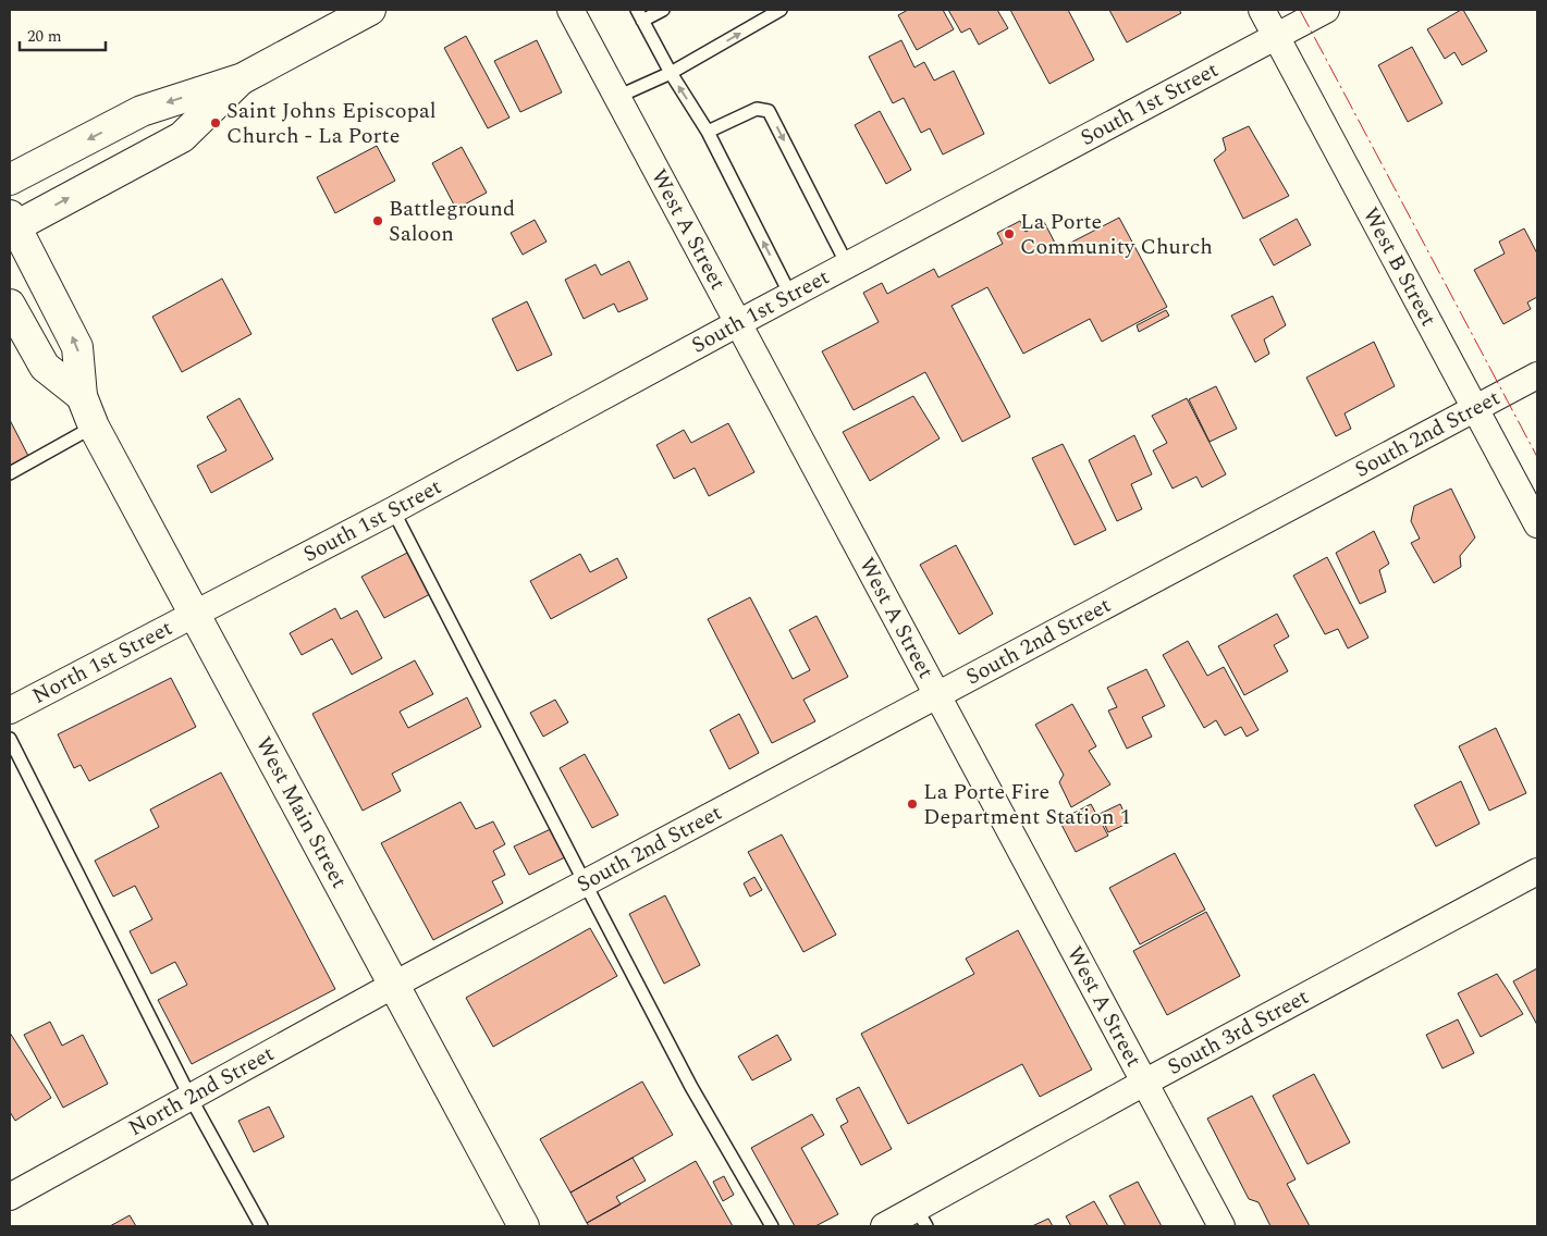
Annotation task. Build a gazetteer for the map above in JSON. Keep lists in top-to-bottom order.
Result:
{
  "streets": {
    "main road": ["West Main Street"],
    "street": [
      "South 1st Street",
      "West A Street",
      "West B Street",
      "South 2nd Street",
      "North 1st Street",
      "South 3rd Street",
      "North 2nd Street"
    ]
  },
  "crossings": [
    ["South 1st Street", "West A Street"],
    ["South 1st Street", "West B Street"],
    ["South 1st Street", "North 1st Street"],
    ["South 1st Street", "West Main Street"],
    ["West A Street", "South 2nd Street"],
    ["West A Street", "South 3rd Street"],
    ["West B Street", "South 2nd Street"],
    ["South 2nd Street", "West Main Street"],
    ["South 2nd Street", "North 2nd Street"],
    ["North 1st Street", "West Main Street"],
    ["West Main Street", "North 2nd Street"]
  ],
  "places": [
    "Saint Johns Episcopal Church - La Porte",
    "Battleground Saloon",
    "La Porte Community Church",
    "La Porte Fire Department Station 1"
  ],
  "scale_bar": "20 m"
}
